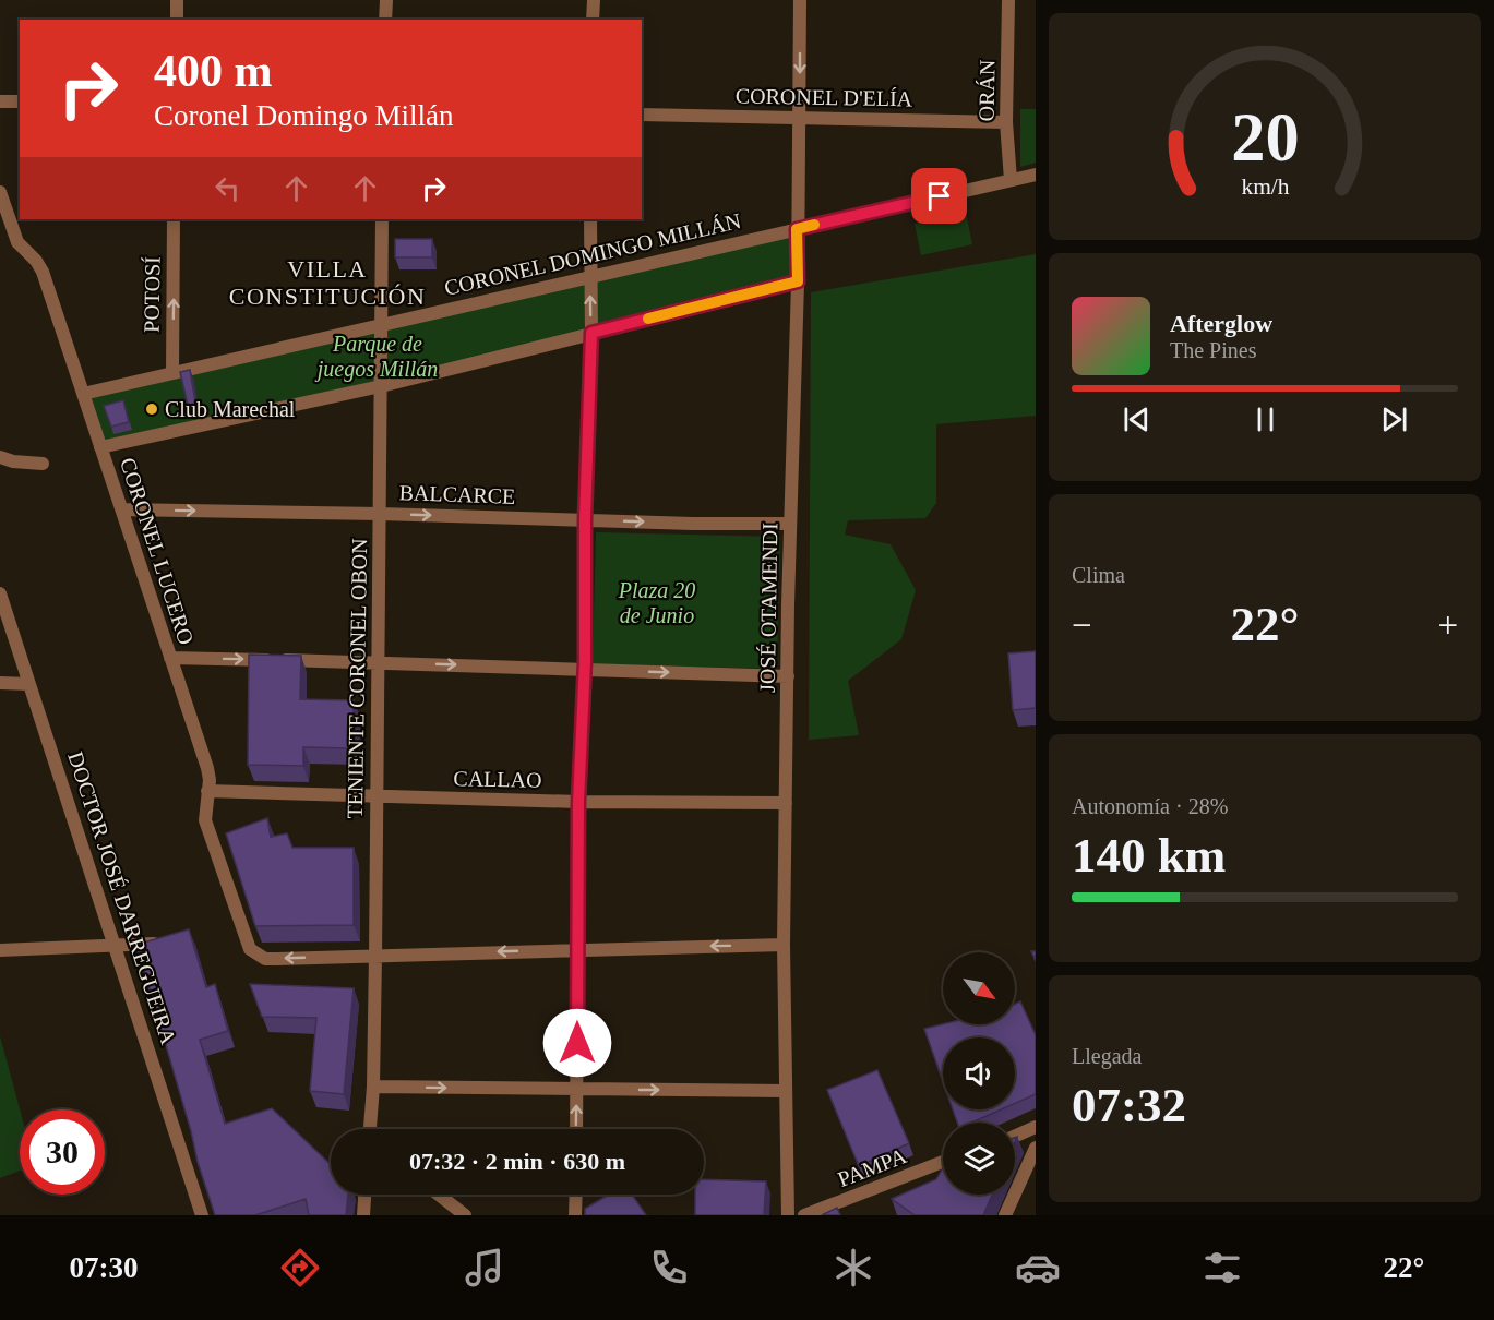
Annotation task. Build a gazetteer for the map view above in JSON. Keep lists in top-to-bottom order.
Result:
{
  "streets": {
    "street": [
      "ORÁN",
      "CORONEL D'ELÍA",
      "CORONEL DOMINGO MILLÁN",
      "POTOSÍ",
      "BALCARCE",
      "CORONEL LUCERO",
      "JOSÉ OTAMENDI",
      "TENIENTE CORONEL OBON",
      "CALLAO",
      "DOCTOR JOSÉ DARREGUEIRA",
      "PAMPA"
    ]
  },
  "crossings": [
    ["ORÁN", "CORONEL D'ELÍA"],
    ["ORÁN", "CORONEL DOMINGO MILLÁN"],
    ["CORONEL D'ELÍA", "JOSÉ OTAMENDI"],
    ["CORONEL DOMINGO MILLÁN", "POTOSÍ"],
    ["CORONEL DOMINGO MILLÁN", "CORONEL LUCERO"],
    ["CORONEL DOMINGO MILLÁN", "JOSÉ OTAMENDI"],
    ["CORONEL DOMINGO MILLÁN", "TENIENTE CORONEL OBON"],
    ["BALCARCE", "CORONEL LUCERO"],
    ["BALCARCE", "JOSÉ OTAMENDI"],
    ["BALCARCE", "TENIENTE CORONEL OBON"],
    ["CORONEL LUCERO", "TENIENTE CORONEL OBON"],
    ["CORONEL LUCERO", "CALLAO"],
    ["JOSÉ OTAMENDI", "CALLAO"],
    ["TENIENTE CORONEL OBON", "CALLAO"]
  ],
  "one_way": ["POTOSÍ"],
  "districts": ["VILLA CONSTITUCIÓN"],
  "parks": ["Parque de juegos Millán", "Plaza 20 de Junio"],
  "places": ["Club Marechal"],
  "north": "bottom right",
  "page": {
    "turn": ["400 m", "Coronel Domingo Millán"],
    "song": ["Afterglow", "The Pines"],
    "tile": [
      "Clima",
      ["Autonomía · 28%", "140 km"],
      ["Llegada", "07:32"]
    ],
    "heat": ["−", "22°", "+"],
    "limit": "30",
    "trip": "07:32 · 2 min · 630 m",
    "tabs": ["07:30", "22°"],
    "gauge": ["20", "km/h"]
  }
}
